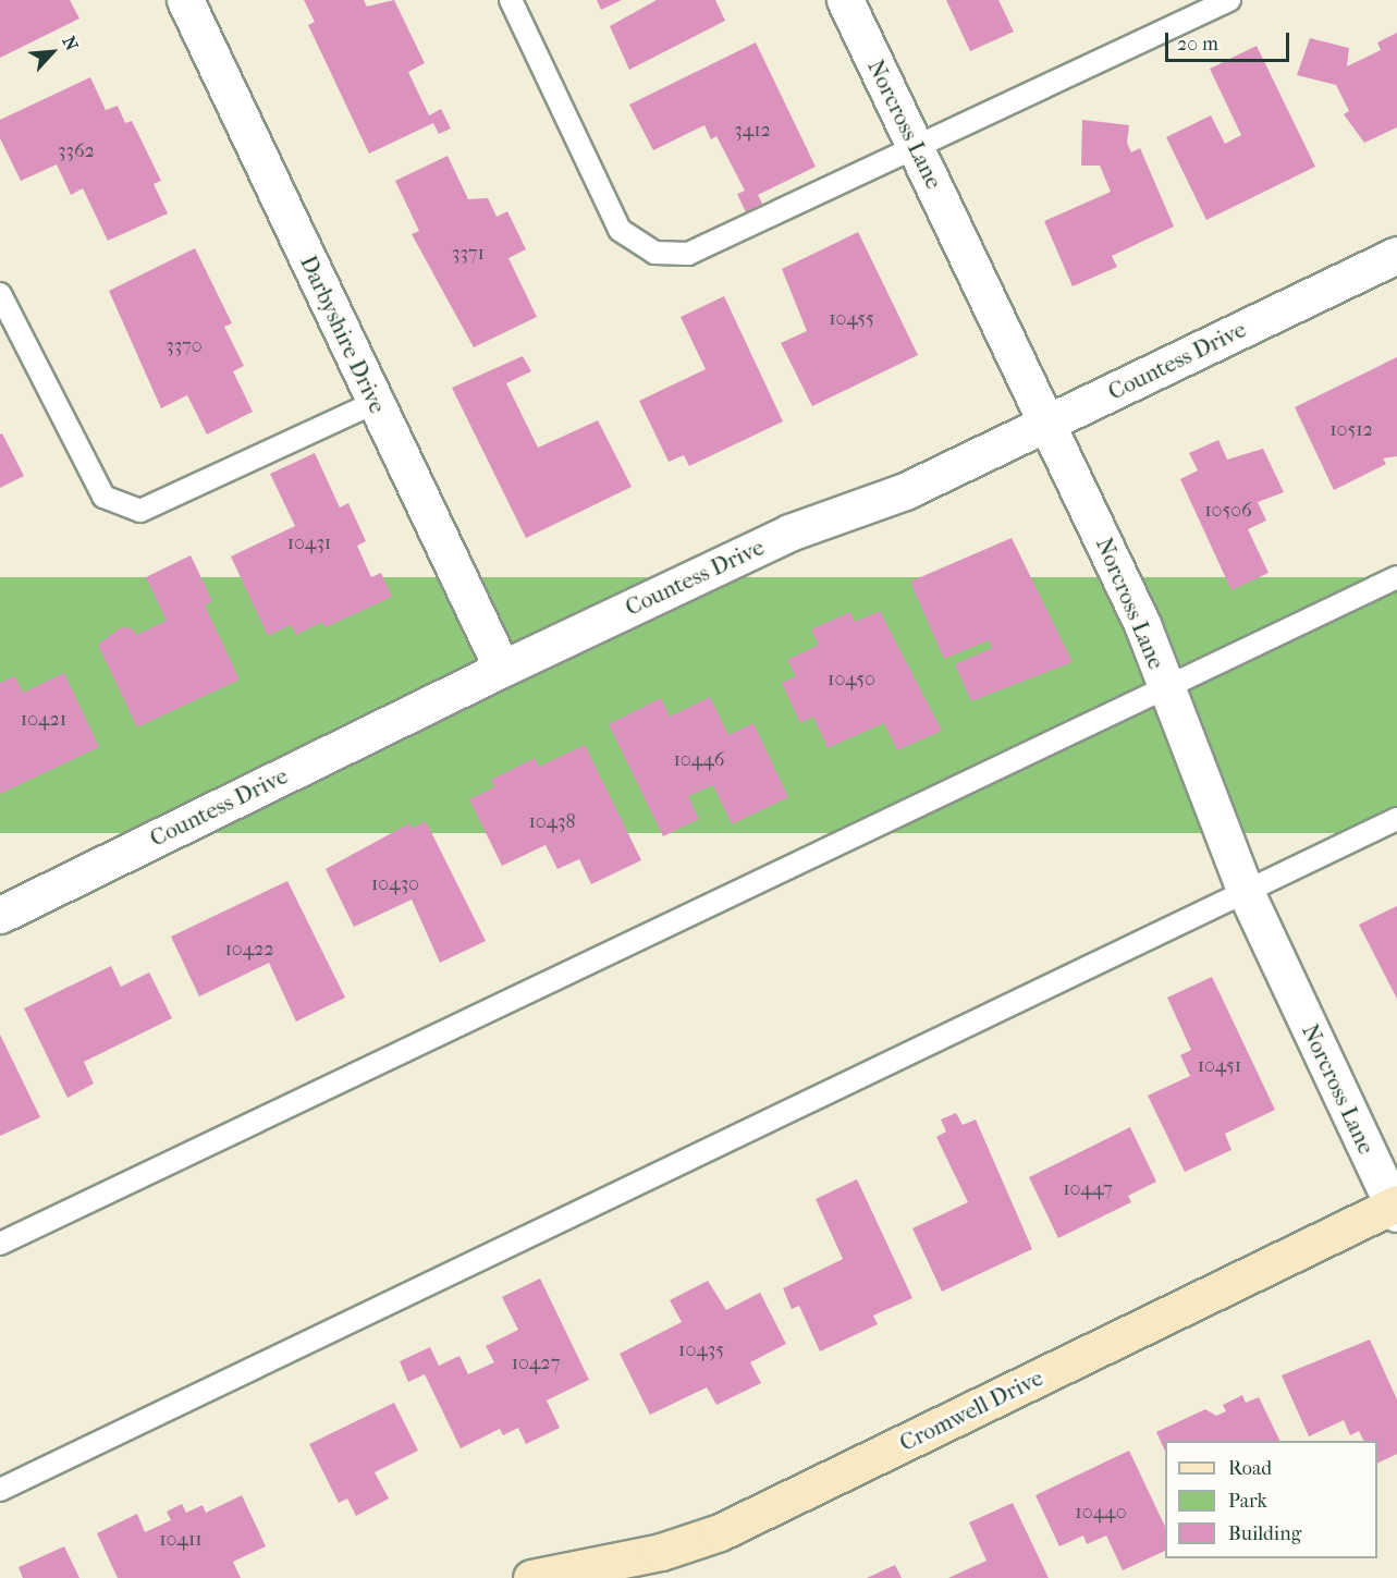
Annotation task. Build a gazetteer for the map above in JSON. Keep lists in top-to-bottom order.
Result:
{
  "streets": {
    "street": [
      "Norcross Lane",
      "Darbyshire Drive",
      "Countess Drive",
      "Cromwell Drive"
    ]
  },
  "crossings": [
    ["Norcross Lane", "Countess Drive"],
    ["Norcross Lane", "Cromwell Drive"],
    ["Darbyshire Drive", "Countess Drive"]
  ],
  "house_numbers": [
    "3412",
    "3362",
    "3371",
    "10455",
    "3370",
    "10512",
    "10506",
    "10431",
    "10450",
    "10421",
    "10446",
    "10438",
    "10430",
    "10422",
    "10451",
    "10447",
    "10435",
    "10427",
    "10440",
    "10411"
  ],
  "legend": ["Road", "Park", "Building"],
  "scale_bar": "20 m",
  "north": "top right"
}
